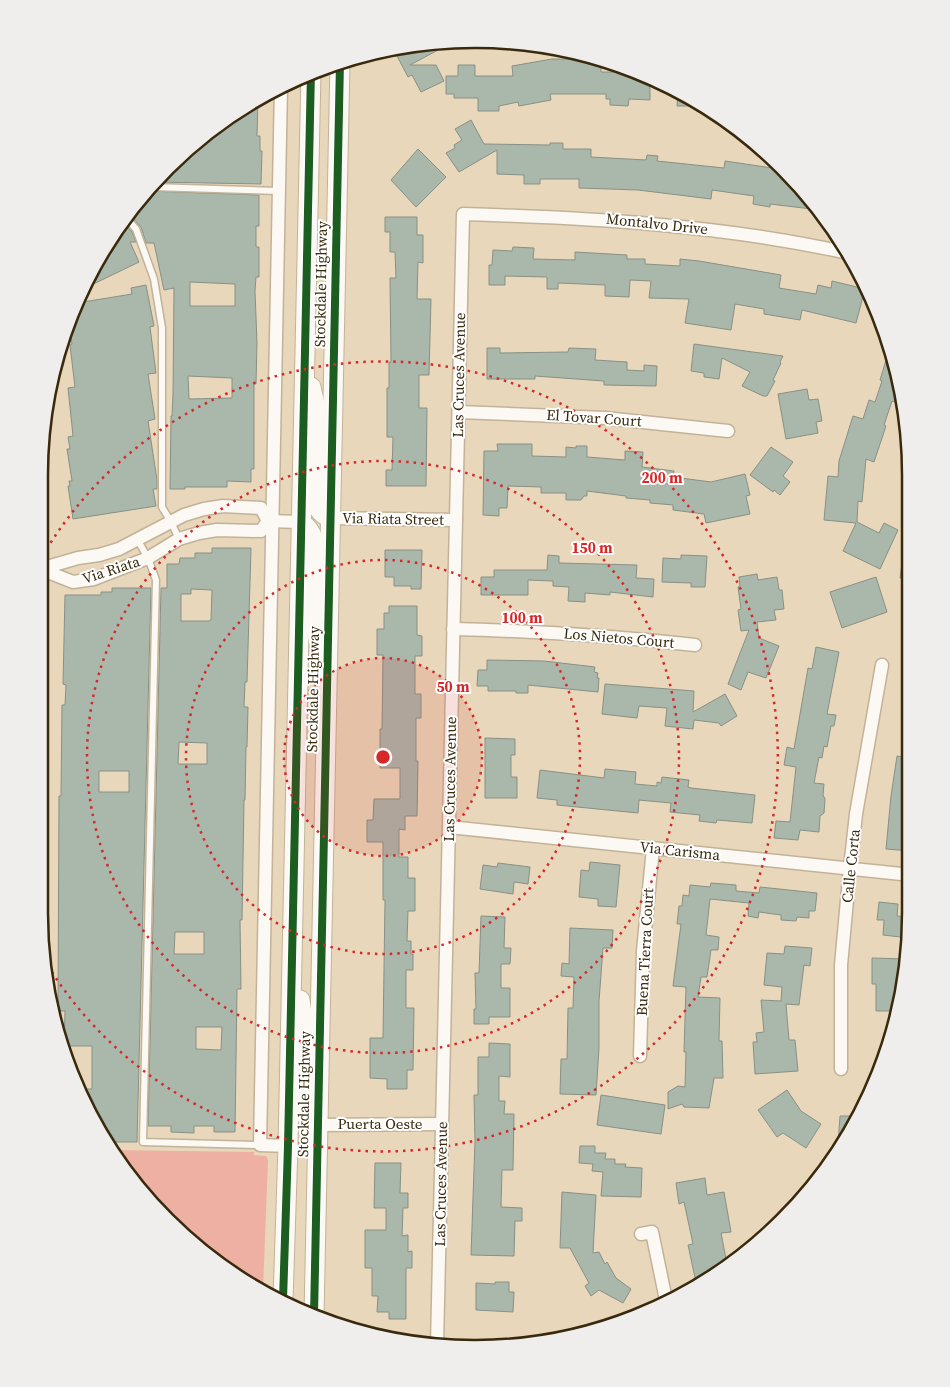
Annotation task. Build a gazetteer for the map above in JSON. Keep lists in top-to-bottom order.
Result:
{
  "streets": {
    "main road": ["Stockdale Highway"],
    "street": [
      "Montalvo Drive",
      "Las Cruces Avenue",
      "El Tovar Court",
      "Via Riata Street",
      "Via Riata",
      "Los Nietos Court",
      "Via Carisma",
      "Calle Corta",
      "Buena Tierra Court",
      "Puerta Oeste"
    ]
  },
  "crossings": [
    ["Montalvo Drive", "Las Cruces Avenue"],
    ["Stockdale Highway", "Via Riata Street"],
    ["Stockdale Highway", "Via Riata"],
    ["Stockdale Highway", "Puerta Oeste"],
    ["Las Cruces Avenue", "El Tovar Court"],
    ["Las Cruces Avenue", "Via Riata Street"],
    ["Las Cruces Avenue", "Los Nietos Court"],
    ["Las Cruces Avenue", "Via Carisma"],
    ["Las Cruces Avenue", "Puerta Oeste"],
    ["Via Carisma", "Calle Corta"],
    ["Via Carisma", "Buena Tierra Court"]
  ],
  "rings": [
    "200 m",
    "150 m",
    "100 m",
    "50 m"
  ]
}
